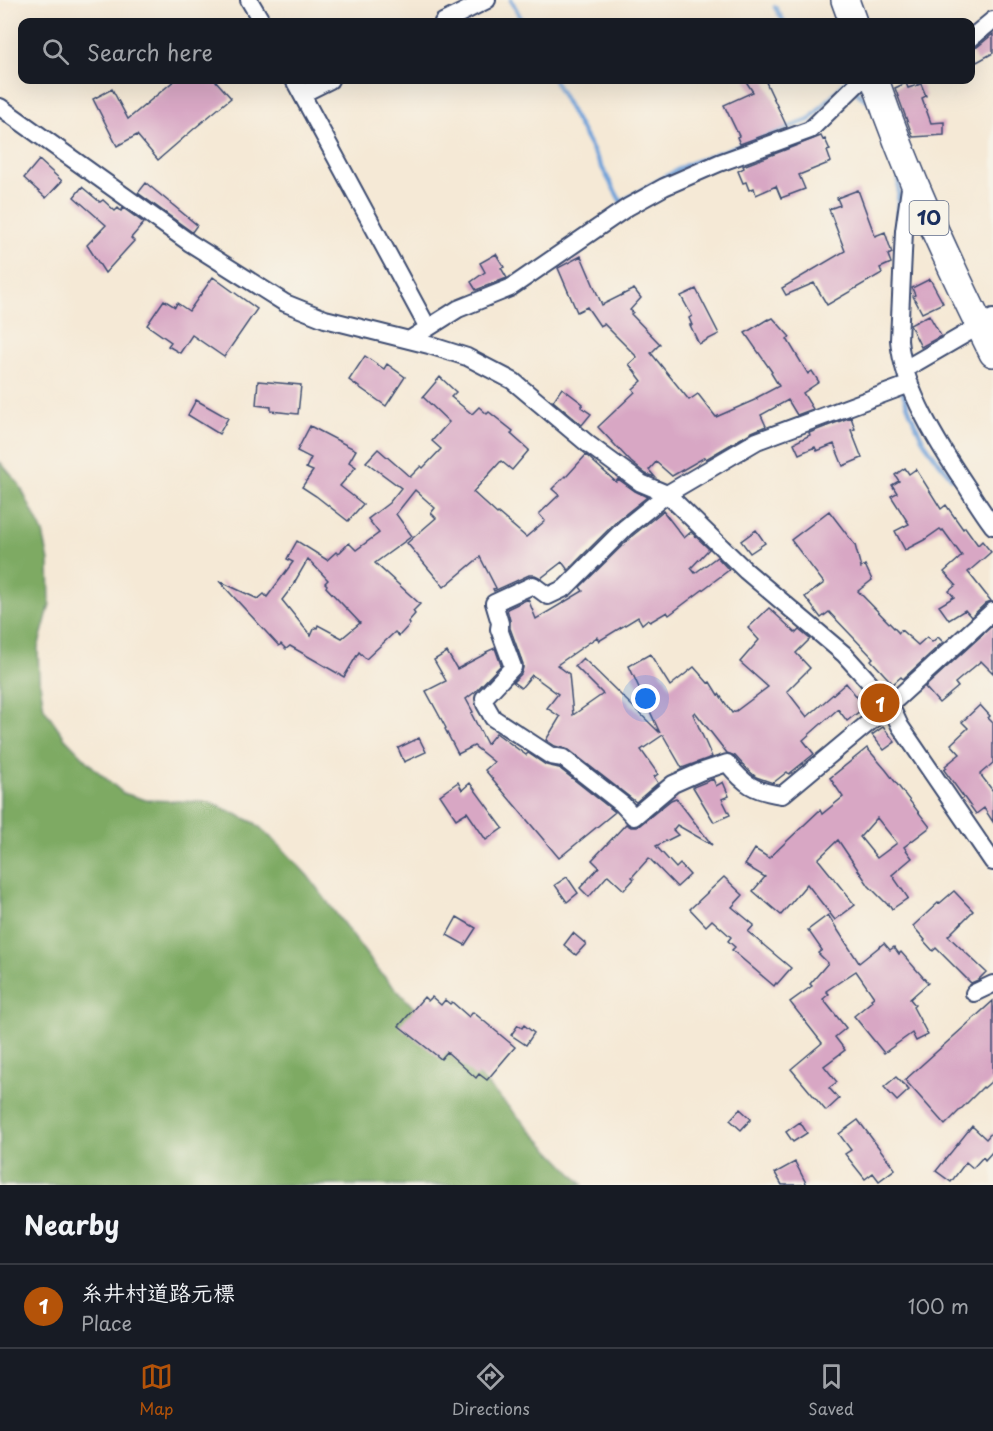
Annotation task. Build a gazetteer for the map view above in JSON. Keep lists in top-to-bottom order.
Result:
{
  "streets": {
    "main road": ["10"]
  },
  "page": {
    "search": "Search here",
    "pins": "1",
    "heading": "Nearby",
    "list": [
      {
        "mark": "1",
        "name": "糸井村道路元標",
        "note": "Place",
        "value": "100 m"
      }
    ],
    "nav": ["Map", "Directions", "Saved"]
  }
}
